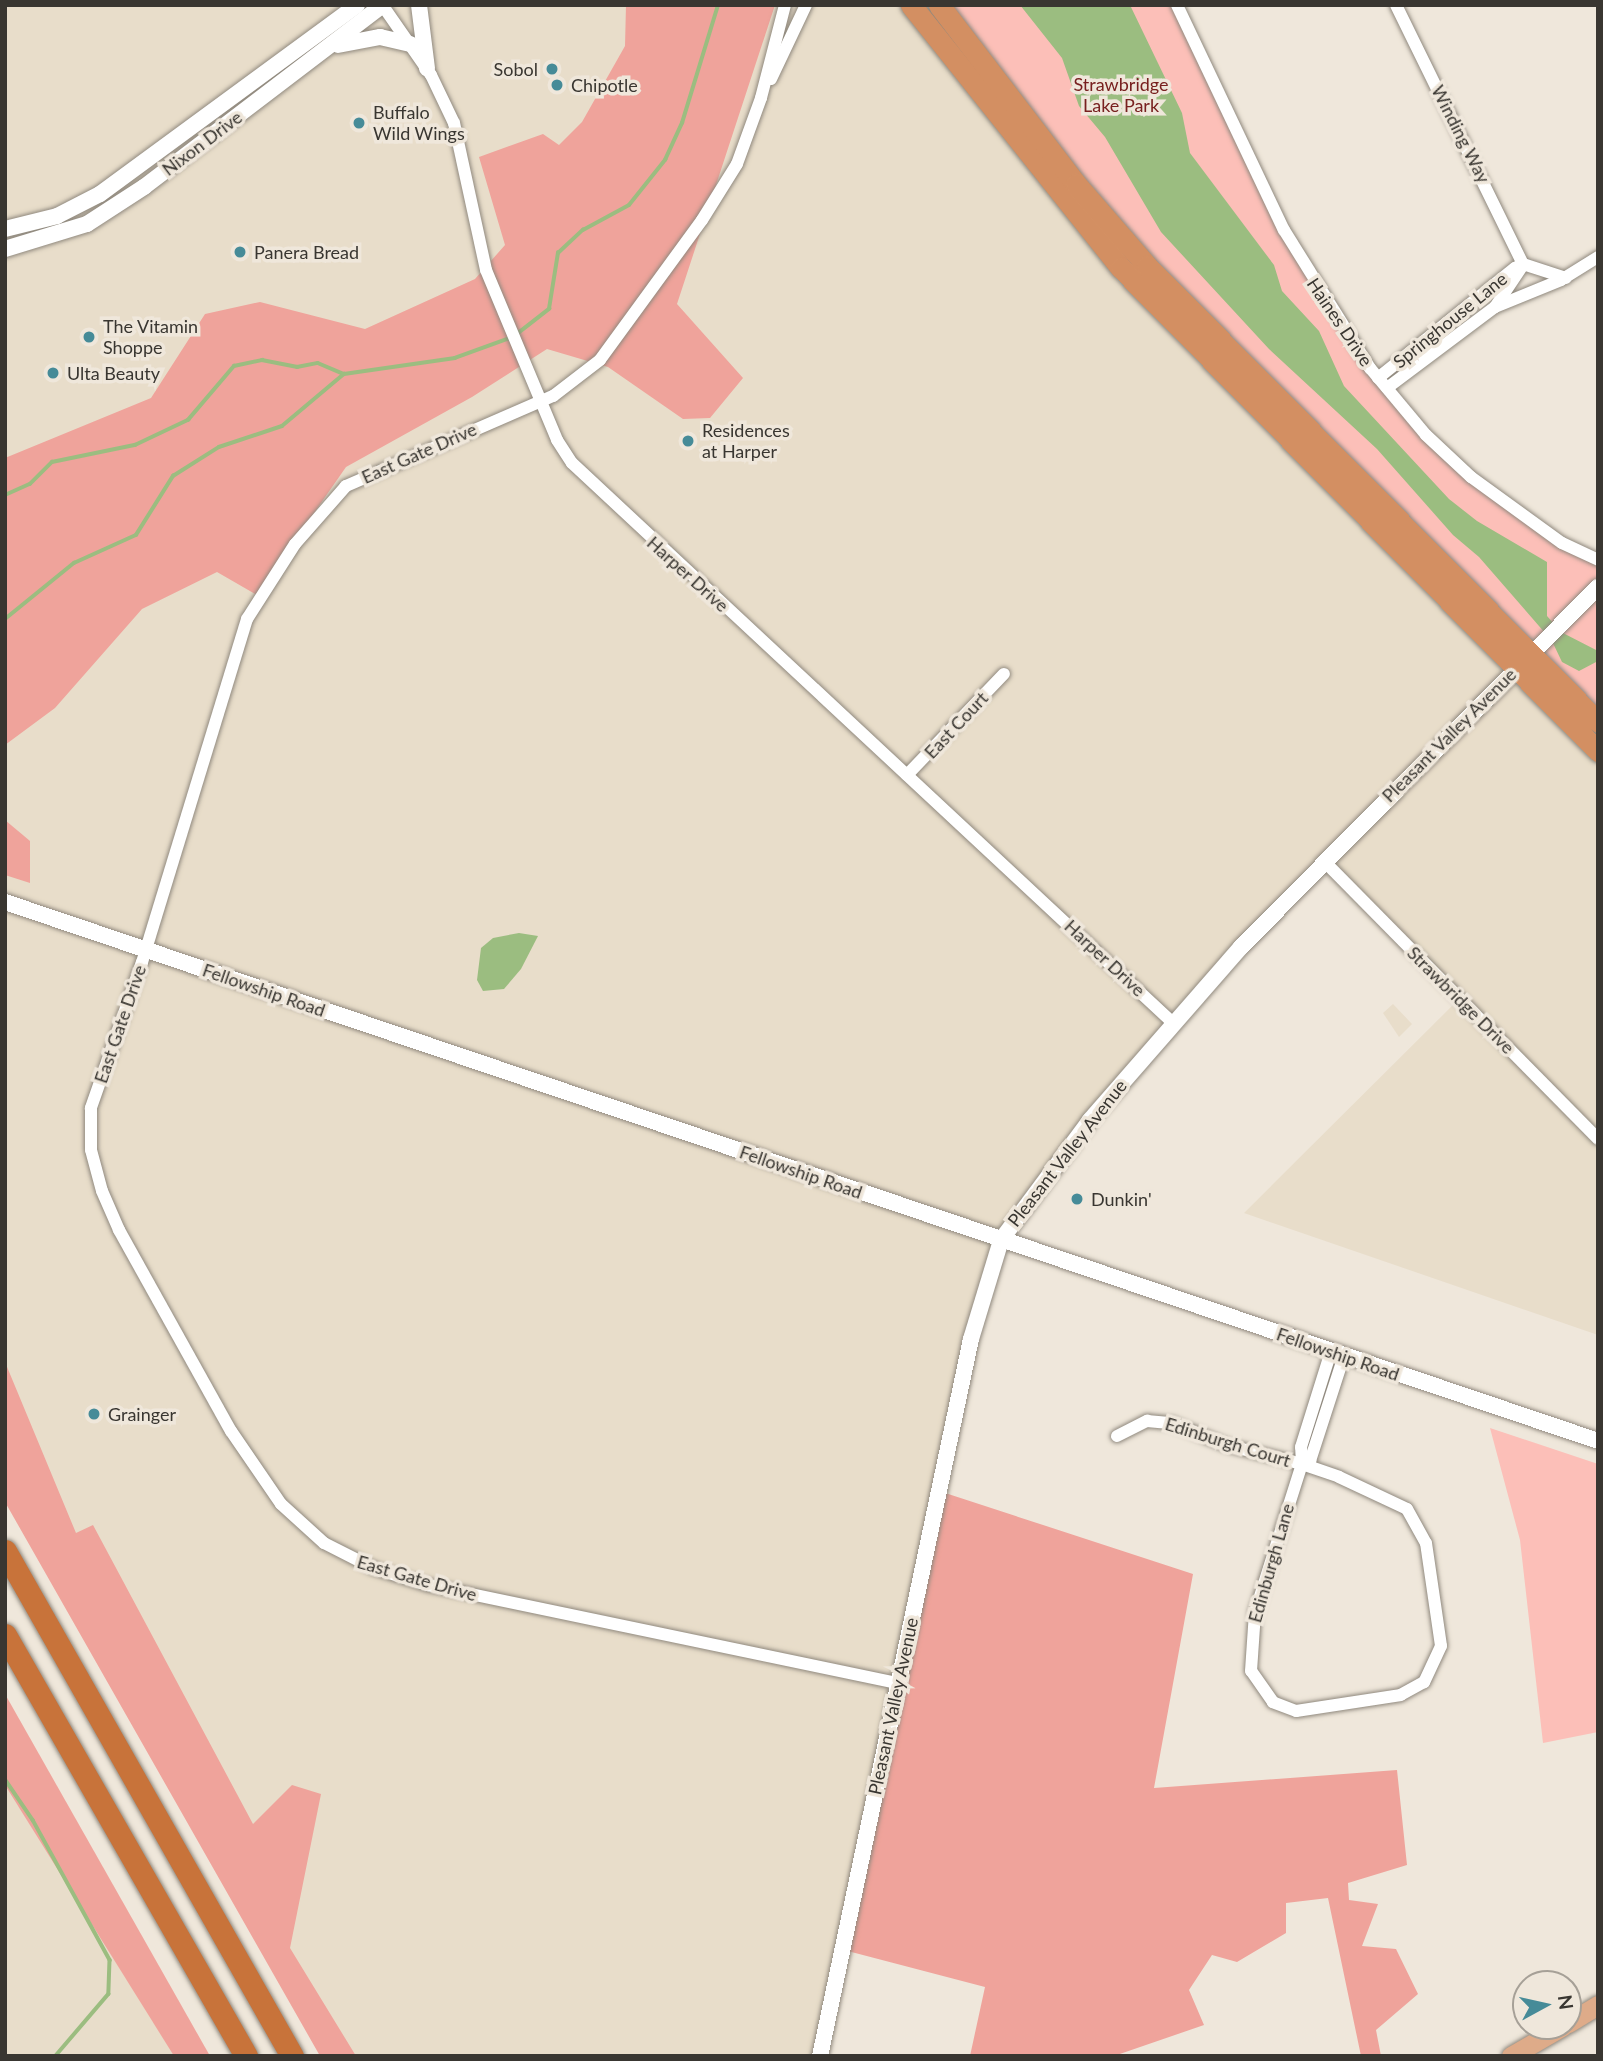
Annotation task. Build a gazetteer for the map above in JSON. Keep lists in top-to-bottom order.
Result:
{
  "streets": {
    "street": [
      "Winding Way",
      "Nixon Drive",
      "Springhouse Lane",
      "Haines Drive",
      "East Gate Drive",
      "Harper Drive",
      "East Court",
      "Pleasant Valley Avenue",
      "Fellowship Road",
      "Strawbridge Drive",
      "Edinburgh Court",
      "Edinburgh Lane"
    ]
  },
  "crossings": [
    ["Winding Way", "Springhouse Lane"],
    ["Nixon Drive", "Harper Drive"],
    ["Springhouse Lane", "Haines Drive"],
    ["East Gate Drive", "Harper Drive"],
    ["East Gate Drive", "Pleasant Valley Avenue"],
    ["East Gate Drive", "Fellowship Road"],
    ["Harper Drive", "East Court"],
    ["Harper Drive", "Pleasant Valley Avenue"],
    ["Pleasant Valley Avenue", "Fellowship Road"],
    ["Pleasant Valley Avenue", "Strawbridge Drive"],
    ["Fellowship Road", "Edinburgh Lane"],
    ["Edinburgh Court", "Edinburgh Lane"]
  ],
  "parks": ["Strawbridge Lake Park"],
  "places": [
    "Sobol",
    "Chipotle",
    "Buffalo Wild Wings",
    "Panera Bread",
    "The Vitamin Shoppe",
    "Ulta Beauty",
    "Residences at Harper",
    "Dunkin'",
    "Grainger"
  ],
  "north": "right"
}
